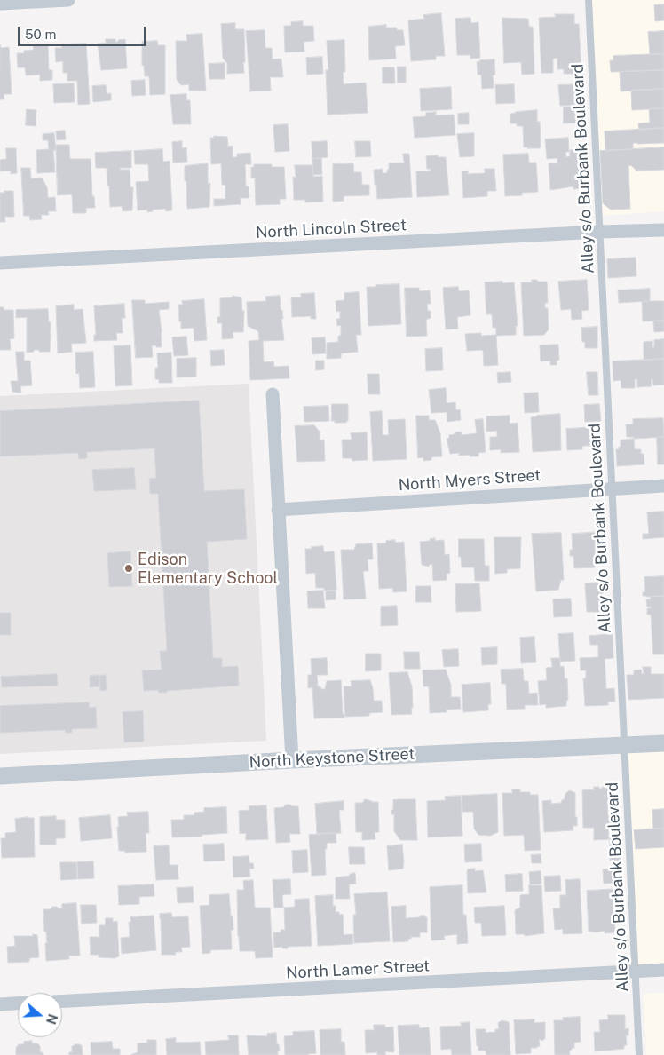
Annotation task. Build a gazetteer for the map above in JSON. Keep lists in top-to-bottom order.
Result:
{
  "streets": {
    "street": [
      "North Lincoln Street",
      "North Myers Street",
      "North Keystone Street",
      "North Lamer Street"
    ],
    "lane": ["Alley s/o Burbank Boulevard"]
  },
  "crossings": [
    ["Alley s/o Burbank Boulevard", "North Lincoln Street"],
    ["Alley s/o Burbank Boulevard", "North Myers Street"],
    ["Alley s/o Burbank Boulevard", "North Keystone Street"],
    ["Alley s/o Burbank Boulevard", "North Lamer Street"]
  ],
  "places": ["Edison Elementary School"],
  "scale_bar": "50 m",
  "north": "right"
}
